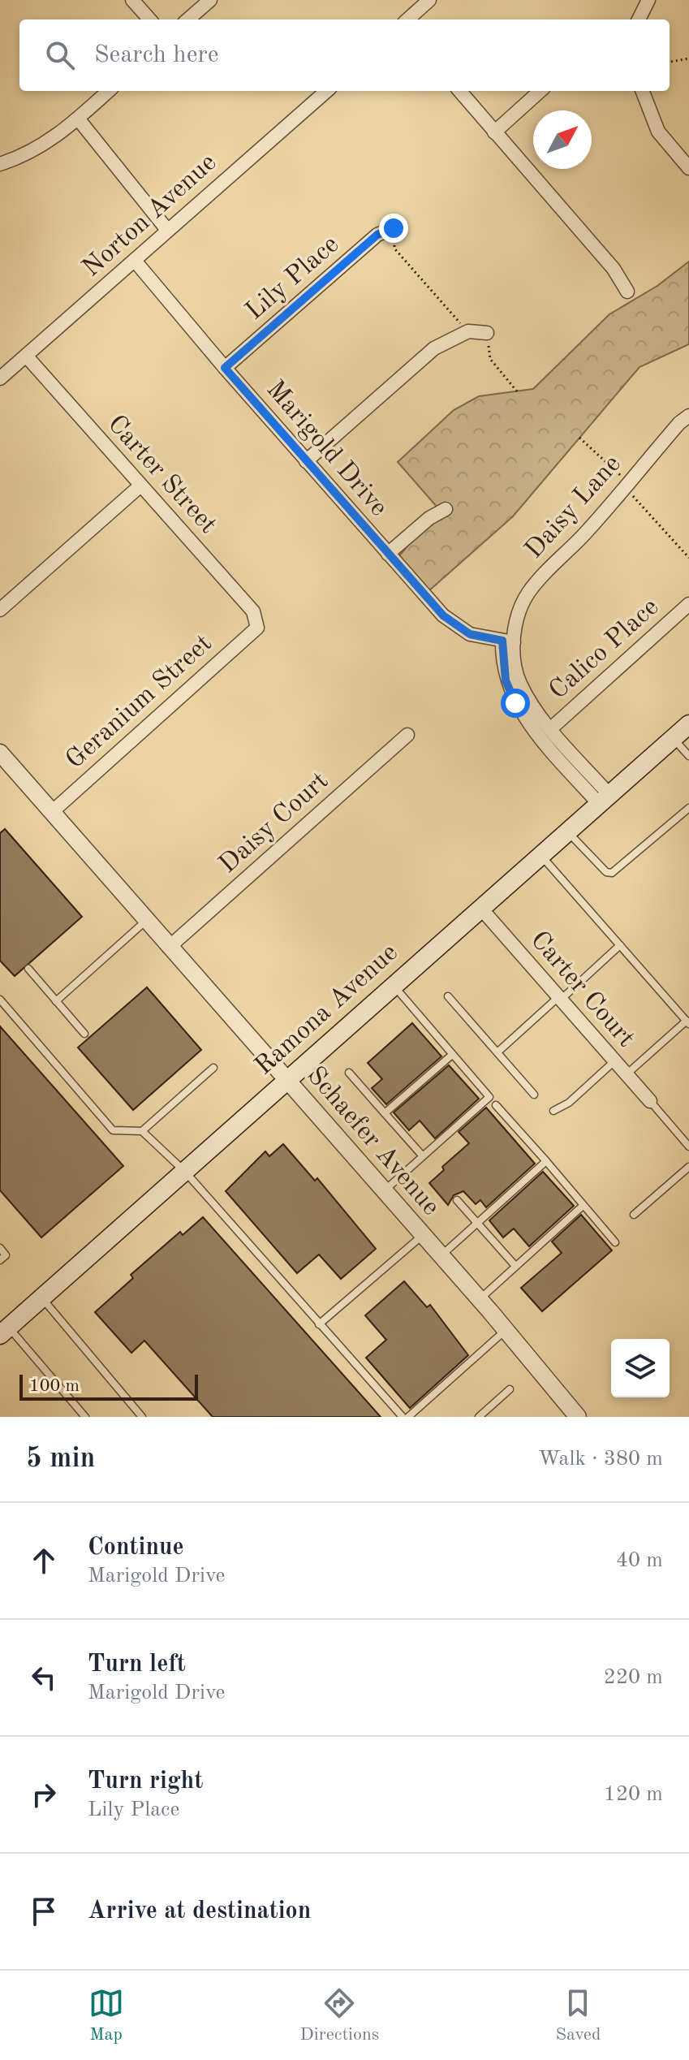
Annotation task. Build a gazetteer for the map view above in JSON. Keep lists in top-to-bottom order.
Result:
{
  "streets": {
    "main road": ["Ramona Avenue"],
    "street": [
      "Norton Avenue",
      "Lily Place",
      "Marigold Drive",
      "Carter Street",
      "Daisy Lane",
      "Calico Place",
      "Geranium Street",
      "Daisy Court",
      "Carter Court",
      "Schaefer Avenue"
    ]
  },
  "crossings": [
    ["Norton Avenue", "Marigold Drive"],
    ["Norton Avenue", "Carter Street"],
    ["Lily Place", "Marigold Drive"],
    ["Marigold Drive", "Daisy Lane"],
    ["Carter Street", "Geranium Street"],
    ["Geranium Street", "Schaefer Avenue"],
    ["Daisy Court", "Schaefer Avenue"],
    ["Carter Court", "Ramona Avenue"],
    ["Ramona Avenue", "Schaefer Avenue"]
  ],
  "scale_bar": "100 m",
  "north": "top right",
  "page": {
    "search": "Search here",
    "scale": "100 m",
    "heading": ["5 min", "Walk · 380 m"],
    "list": [
      ["Continue", "Marigold Drive", "40 m"],
      ["Turn left", "Marigold Drive", "220 m"],
      ["Turn right", "Lily Place", "120 m"],
      "Arrive at destination"
    ],
    "nav": ["Map", "Directions", "Saved"]
  }
}
